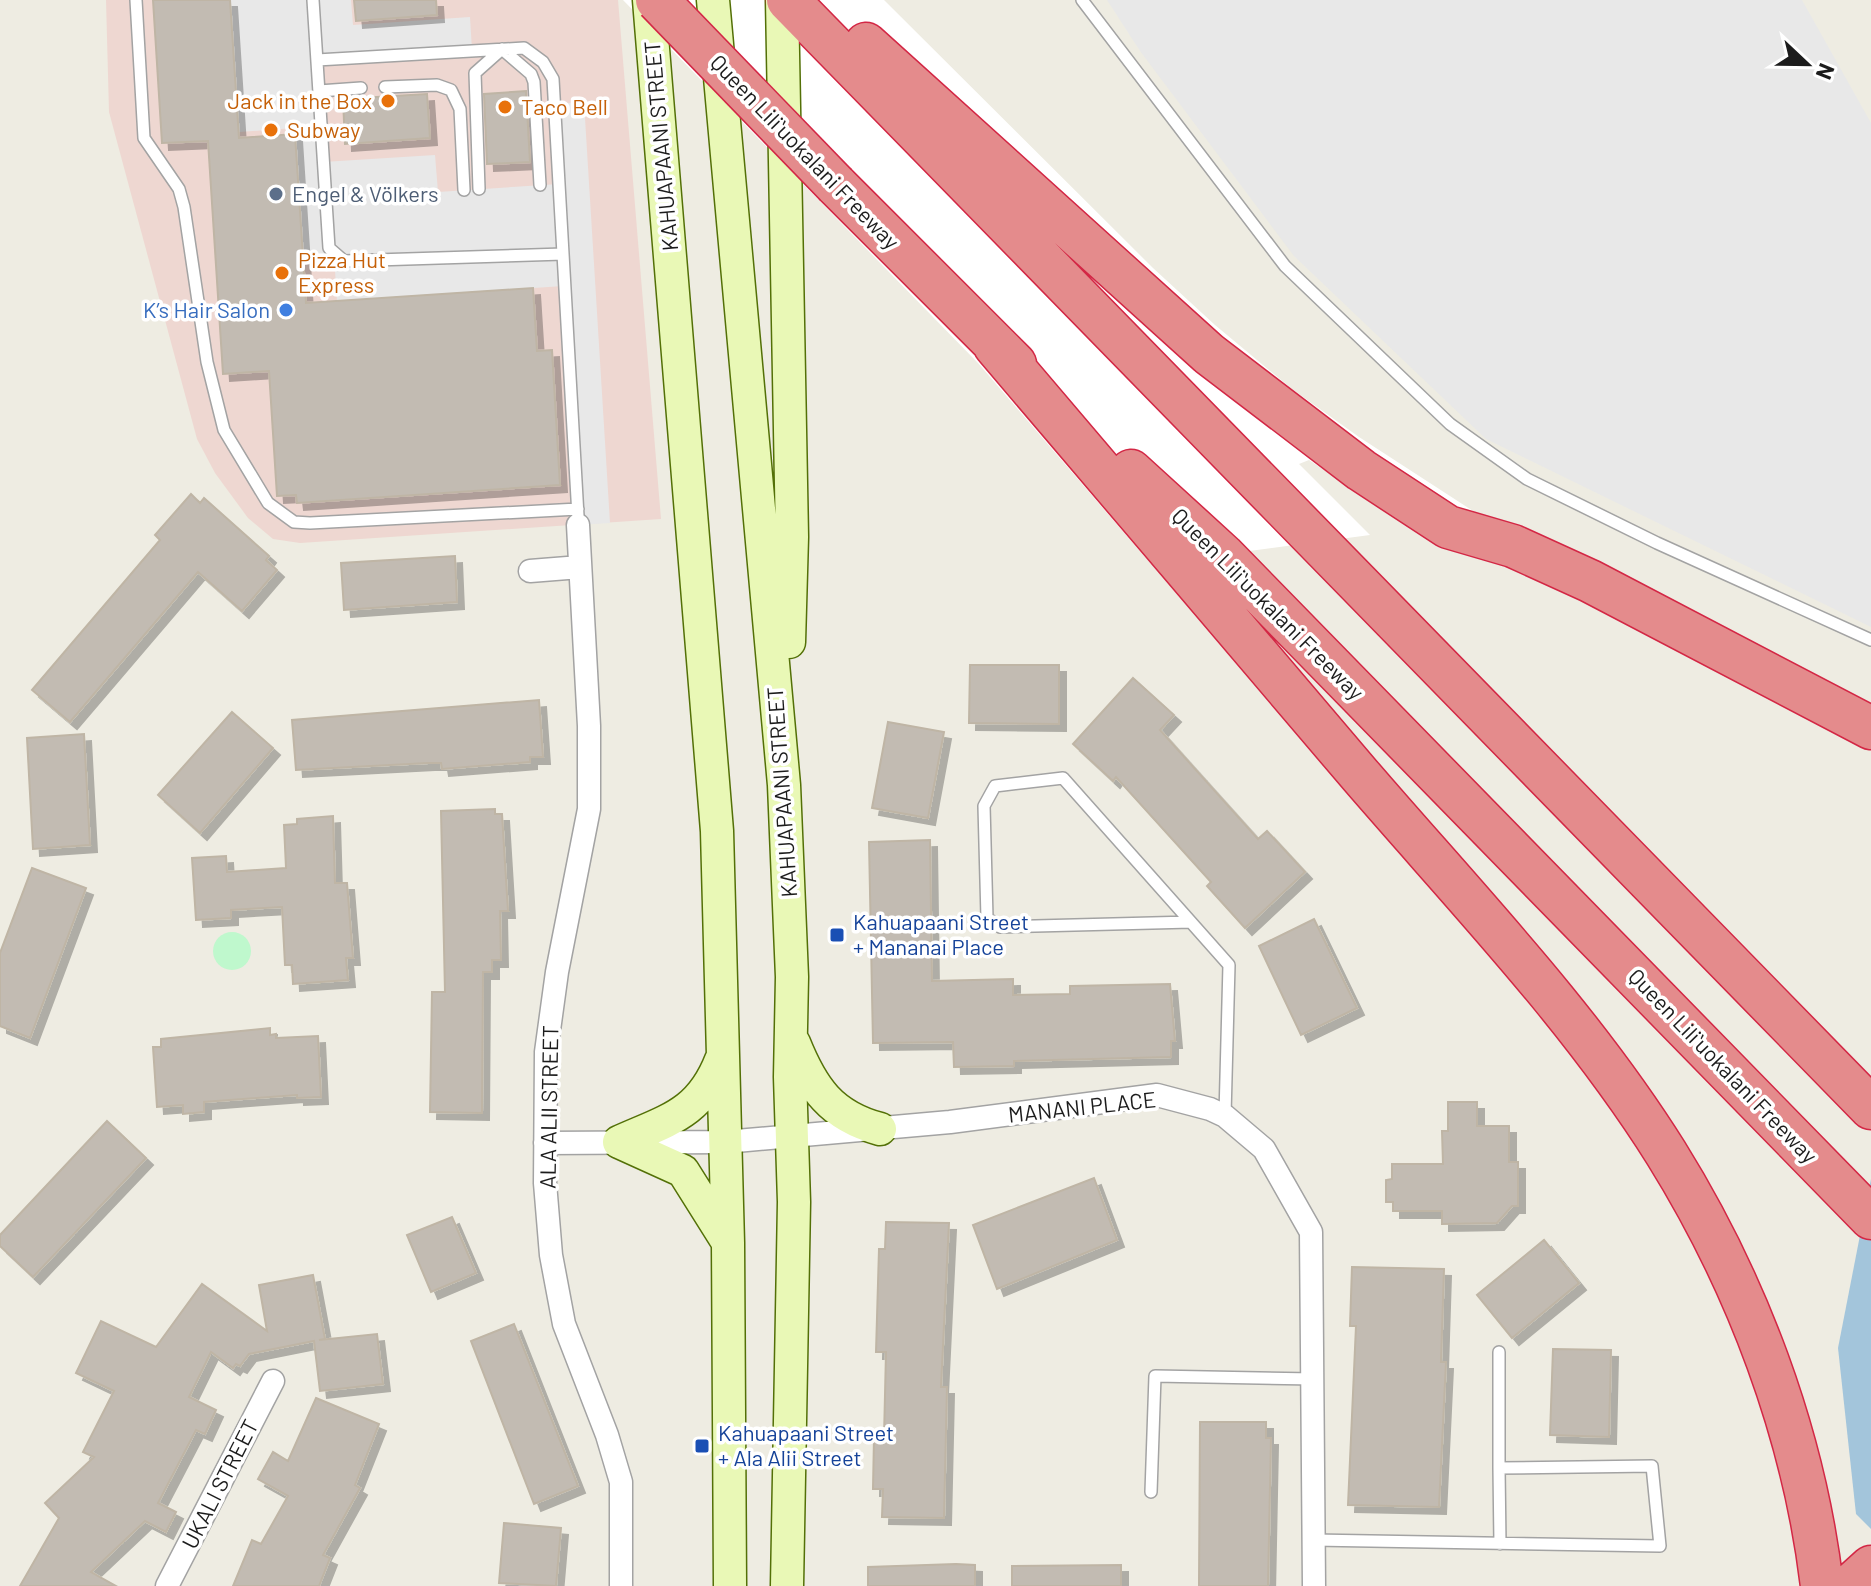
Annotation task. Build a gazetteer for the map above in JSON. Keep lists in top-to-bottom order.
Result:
{
  "streets": {
    "highway": ["Queen Liliʻuokalani Freeway"],
    "main road": ["KAHUAPAANI STREET"],
    "street": ["ALA ALII STREET", "MANANI PLACE", "UKALI STREET"]
  },
  "crossings": [
    ["KAHUAPAANI STREET", "MANANI PLACE"],
    ["ALA ALII STREET", "MANANI PLACE"]
  ],
  "places": {
    "other": [
      "Jack in the Box",
      "Taco Bell",
      "Subway",
      "Engel & Völkers",
      "Pizza Hut Express",
      "K’s Hair Salon"
    ],
    "transit": ["Kahuapaani Street + Mananai Place", "Kahuapaani Street + Ala Alii Street"]
  },
  "north": "right"
}
